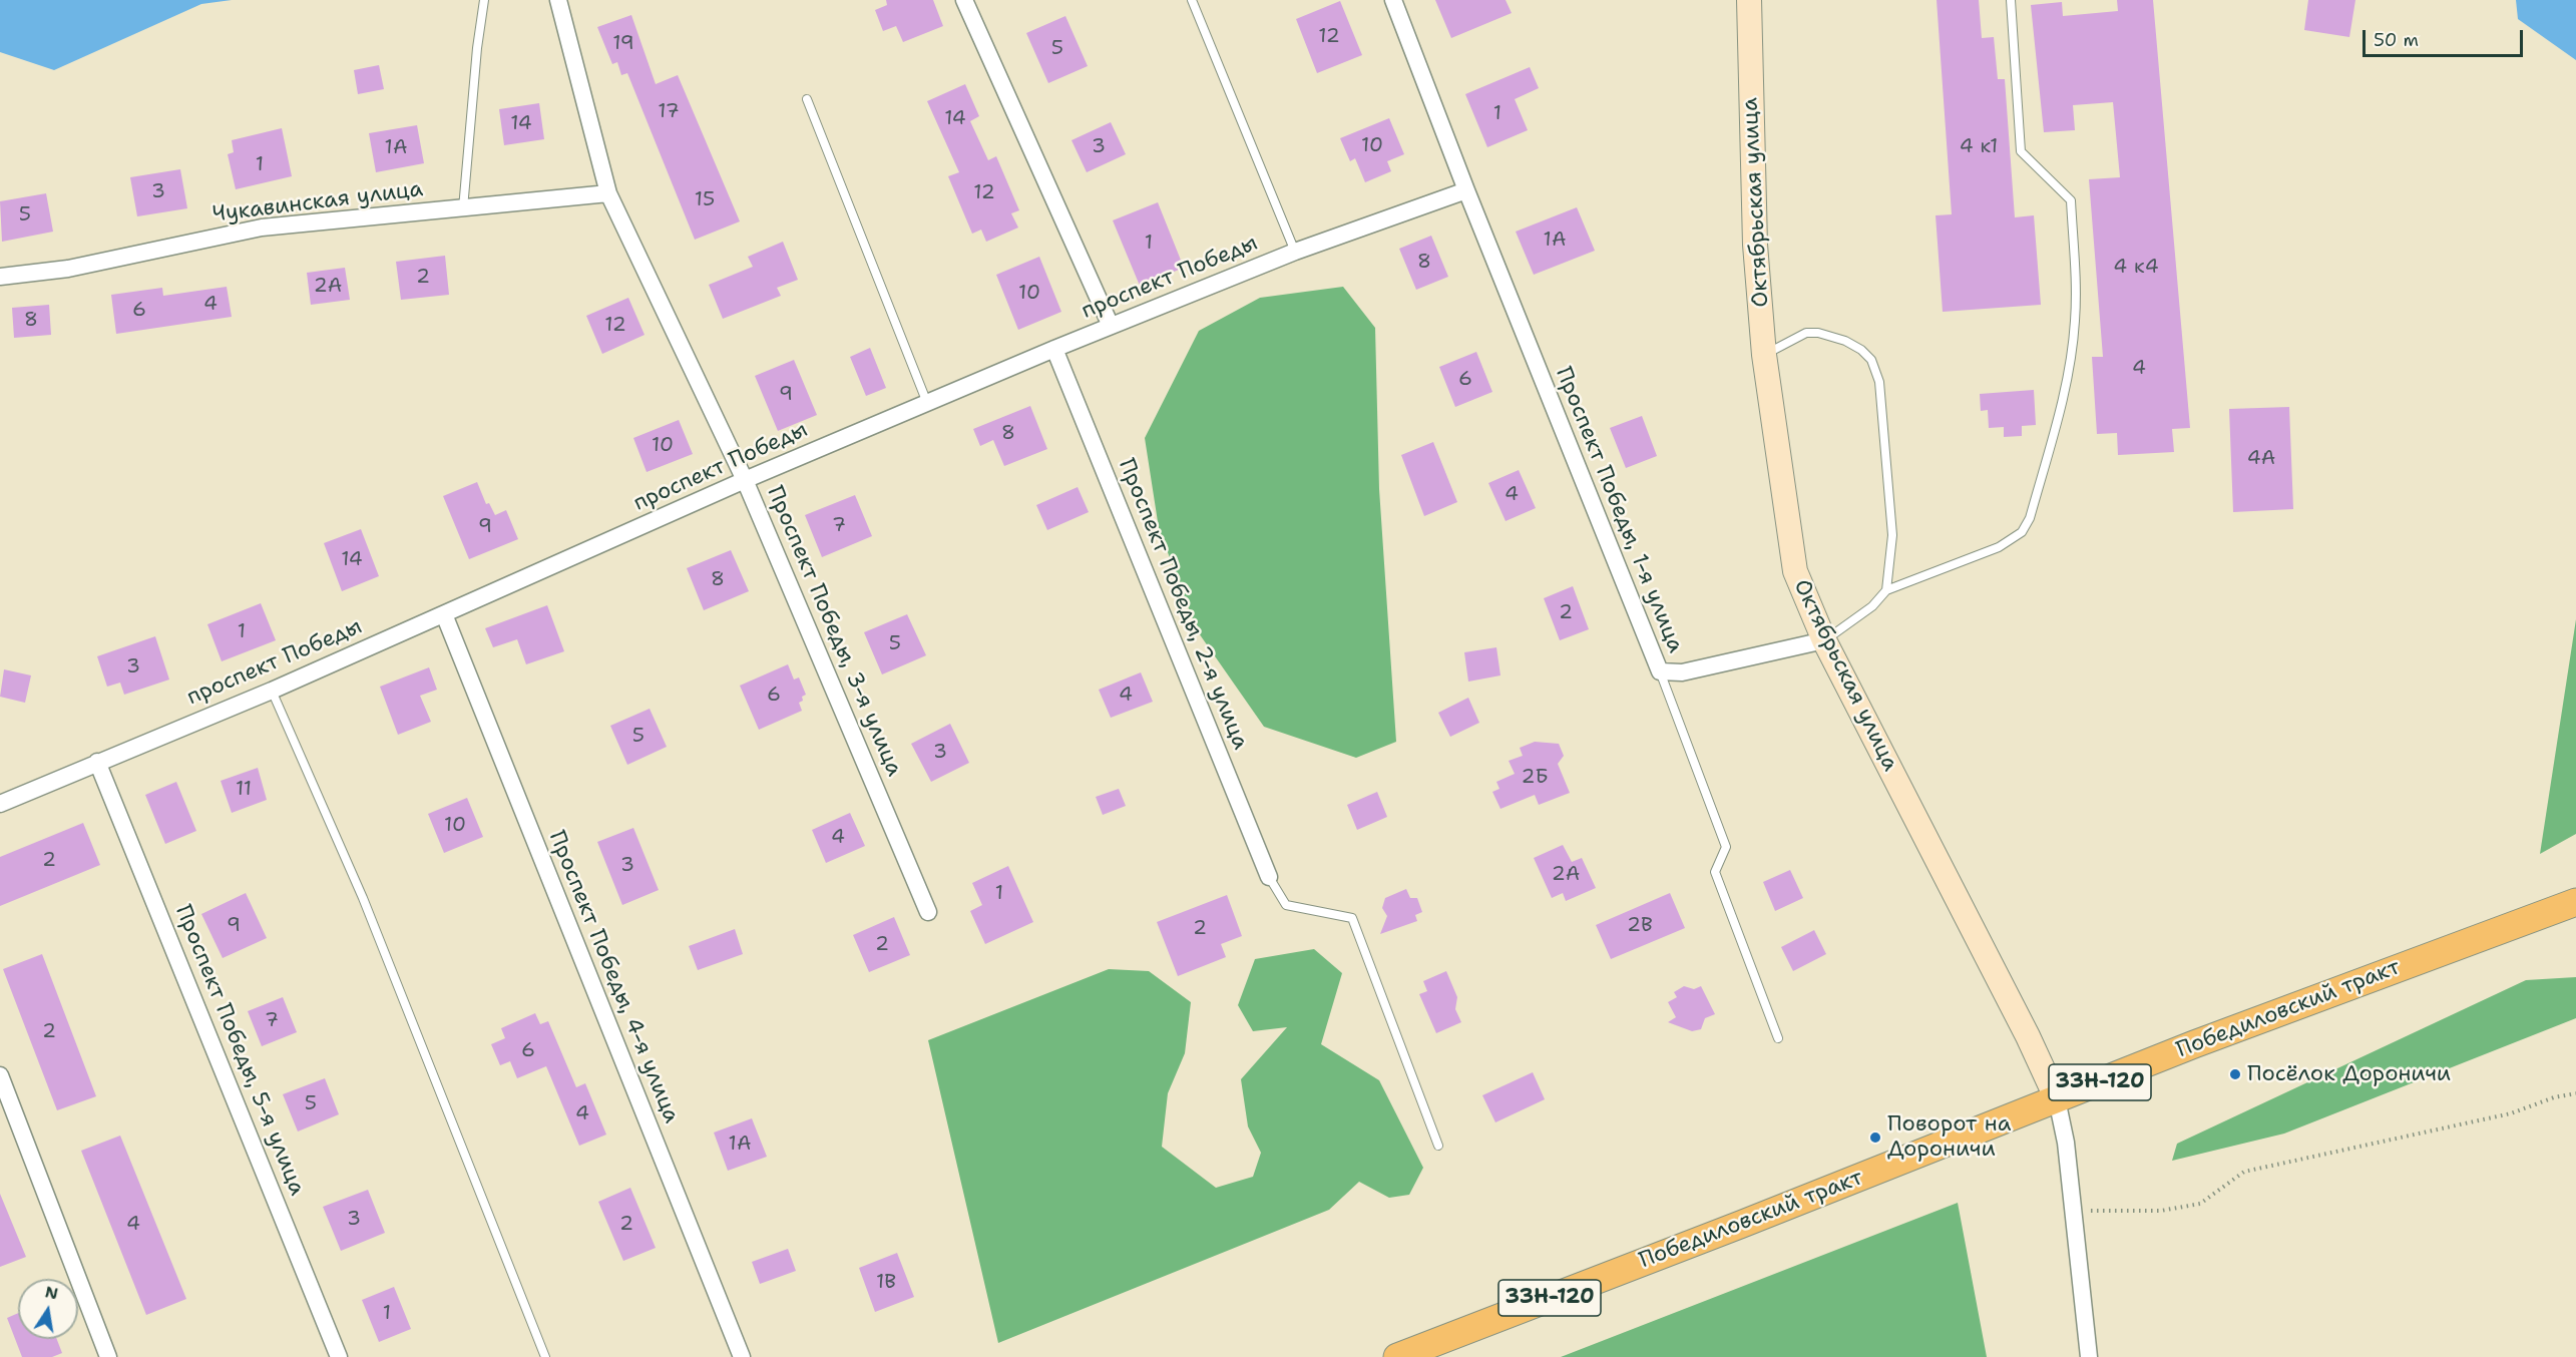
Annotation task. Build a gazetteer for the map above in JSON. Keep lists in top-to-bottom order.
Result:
{
  "streets": {
    "main road": ["Победиловский тракт", "33Н-120"],
    "street": [
      "Чукавинская улица",
      "Октябрьская улица",
      "проспект Победы",
      "Проспект Победы, 1-я улица",
      "Проспект Победы, 2-я улица",
      "Проспект Победы, 3-я улица",
      "Проспект Победы, 4-я улица",
      "Проспект Победы, 5-я улица"
    ]
  },
  "crossings": [
    ["Чукавинская улица", "Проспект Победы, 3-я улица"],
    ["Октябрьская улица", "Победиловский тракт"],
    ["проспект Победы", "Проспект Победы, 1-я улица"],
    ["проспект Победы", "Проспект Победы, 2-я улица"],
    ["проспект Победы", "Проспект Победы, 3-я улица"],
    ["проспект Победы", "Проспект Победы, 4-я улица"],
    ["проспект Победы", "Проспект Победы, 5-я улица"]
  ],
  "places": ["Посёлок Дороничи", "Поворот на Дороничи"],
  "house_numbers": [
    "12",
    "19",
    "5",
    "17",
    "1",
    "14",
    "14",
    "10",
    "3",
    "4 к1",
    "1А",
    "1",
    "3",
    "12",
    "15",
    "5",
    "1А",
    "1",
    "8",
    "4 к4",
    "2",
    "2А",
    "10",
    "4",
    "6",
    "8",
    "12",
    "4",
    "6",
    "9",
    "8",
    "10",
    "4А",
    "4",
    "7",
    "9",
    "14",
    "8",
    "2",
    "1",
    "5",
    "3",
    "6",
    "4",
    "5",
    "3",
    "2Б",
    "11",
    "10",
    "4",
    "2",
    "3",
    "2А",
    "1",
    "9",
    "2В",
    "2",
    "2",
    "7",
    "2",
    "6",
    "5",
    "4",
    "1А",
    "3",
    "4",
    "2",
    "1В",
    "1"
  ],
  "scale_bar": "50 m",
  "north": "top"
}
